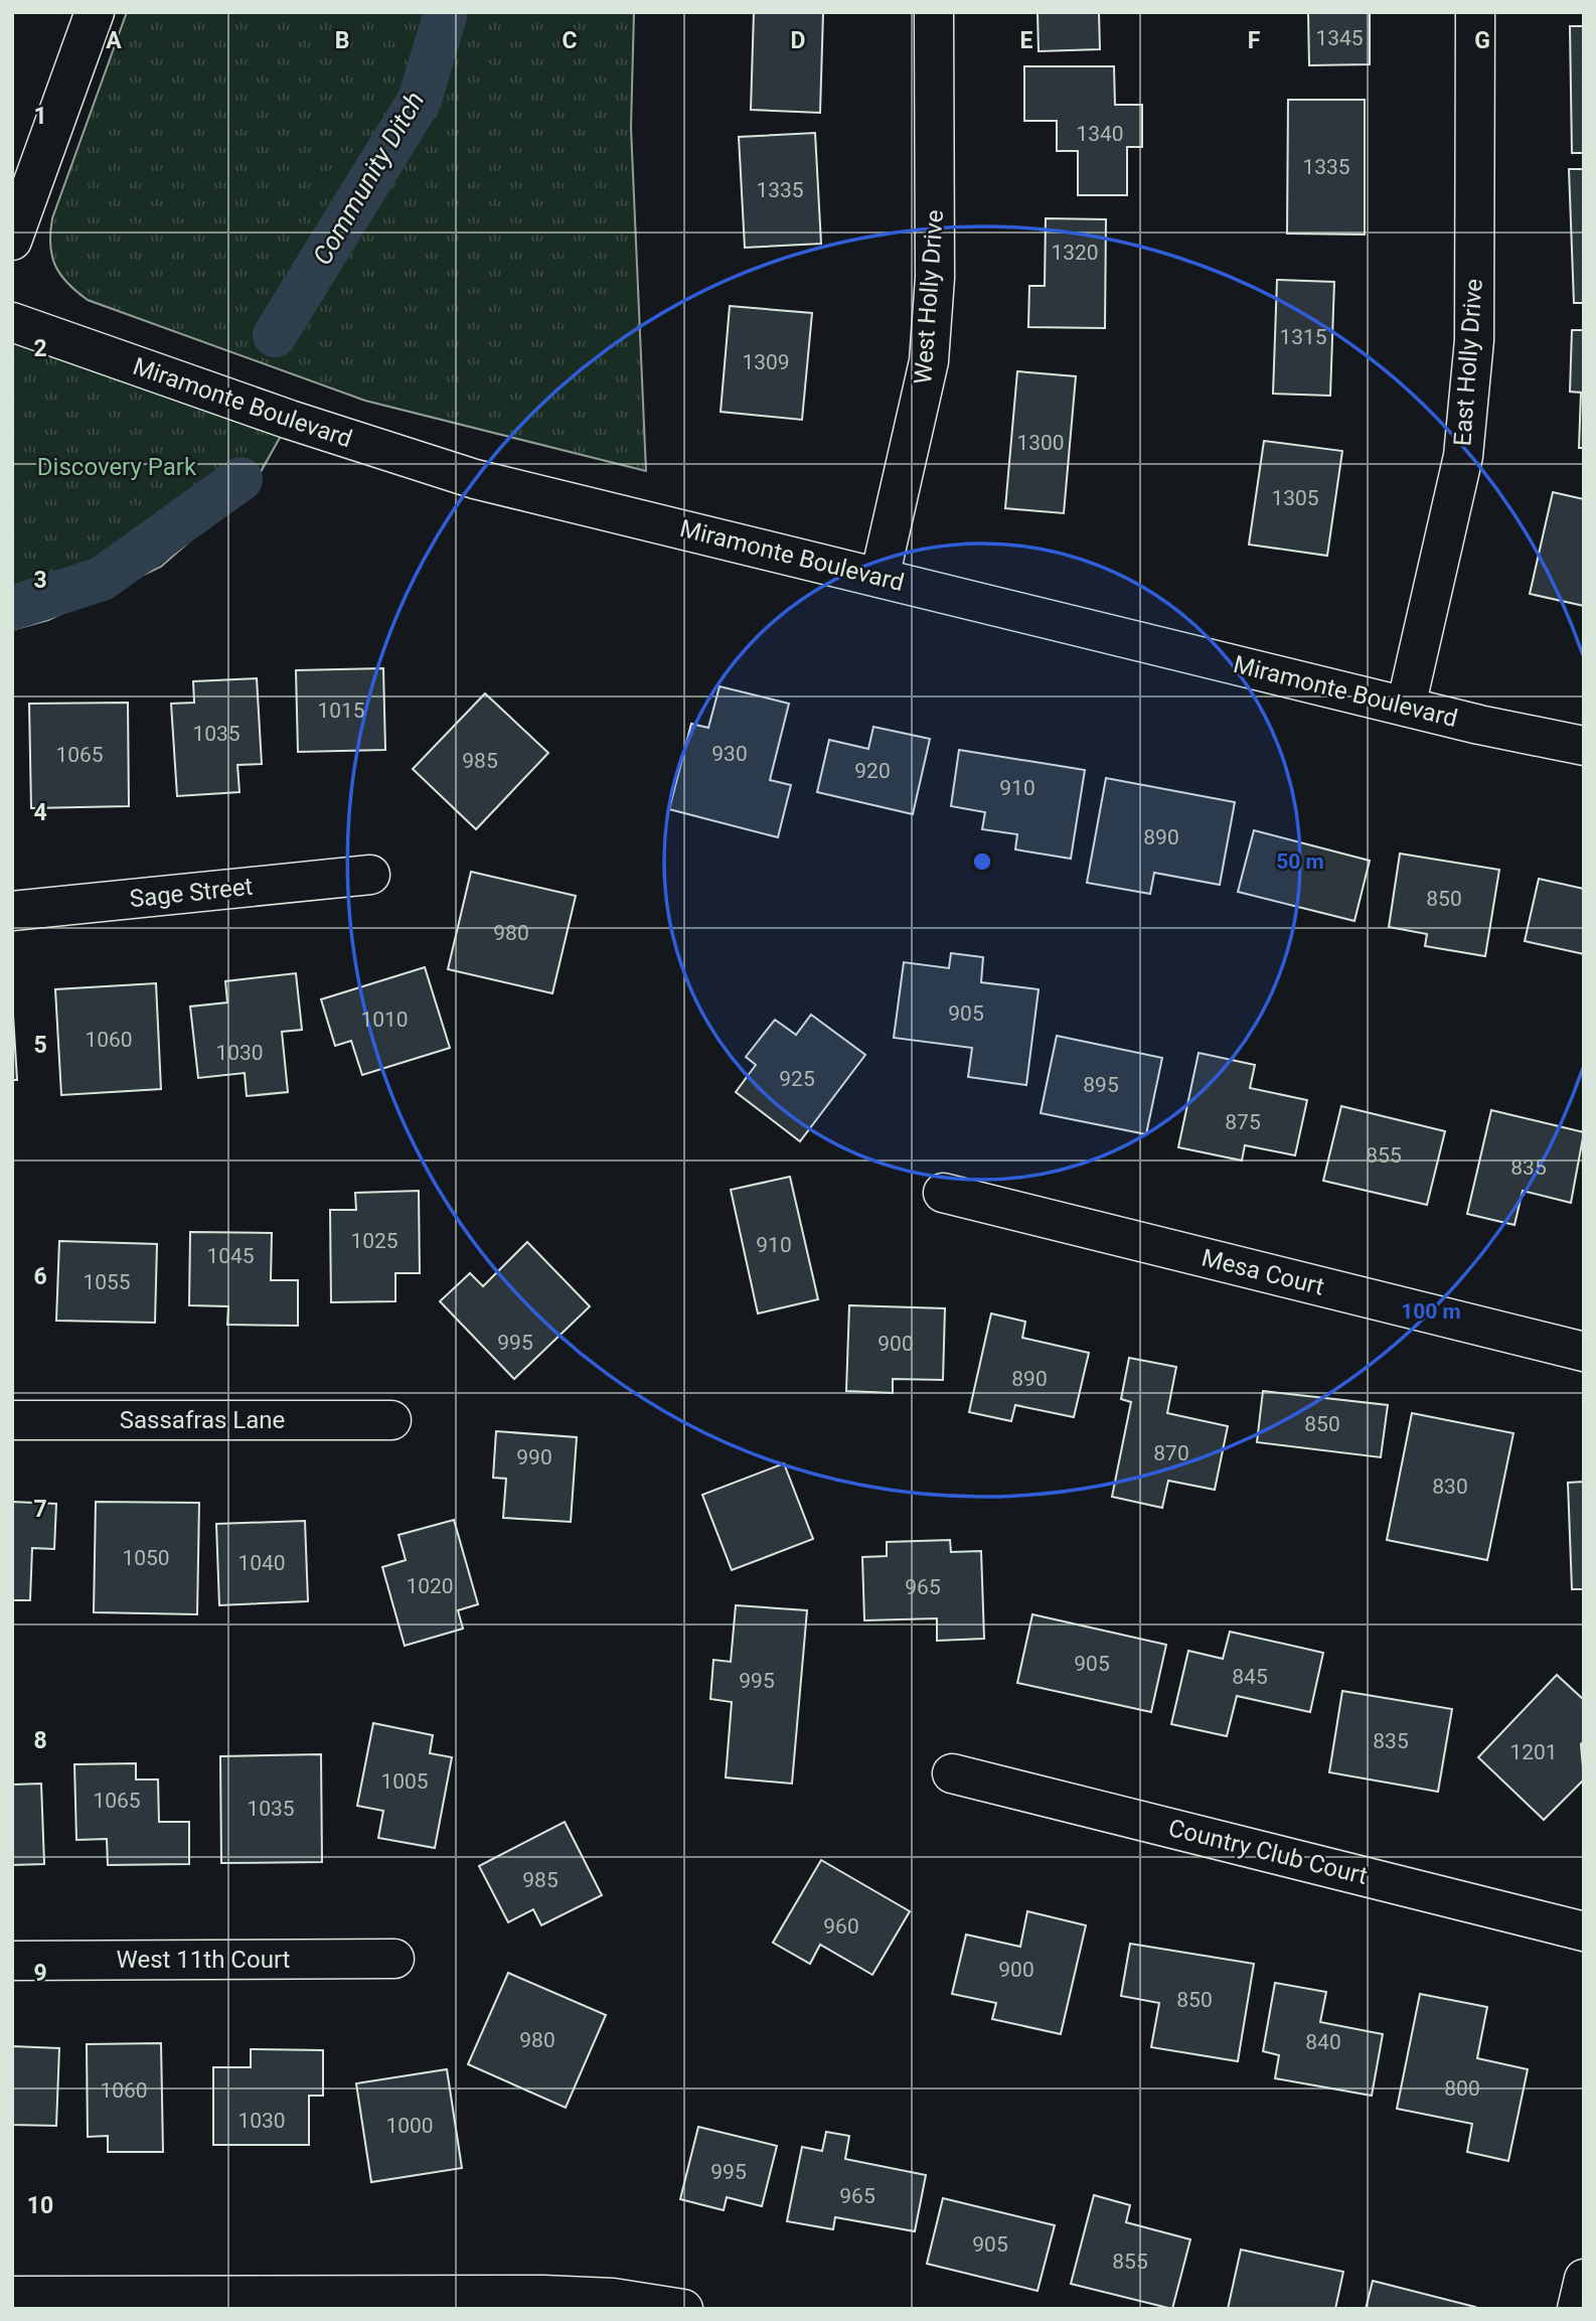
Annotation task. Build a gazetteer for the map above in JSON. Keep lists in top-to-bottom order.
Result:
{
  "streets": {
    "street": [
      "West Holly Drive",
      "East Holly Drive",
      "Miramonte Boulevard",
      "Sage Street",
      "Mesa Court",
      "Sassafras Lane",
      "Country Club Court",
      "West 11th Court"
    ]
  },
  "crossings": [
    ["West Holly Drive", "Miramonte Boulevard"],
    ["East Holly Drive", "Miramonte Boulevard"]
  ],
  "water": ["Community Ditch"],
  "parks": ["Discovery Park"],
  "house_numbers": [
    "1345",
    "1340",
    "1335",
    "1335",
    "1320",
    "1315",
    "1309",
    "1300",
    "1305",
    "1015",
    "1035",
    "930",
    "1065",
    "985",
    "920",
    "910",
    "890",
    "850",
    "980",
    "905",
    "1010",
    "1060",
    "1030",
    "925",
    "895",
    "875",
    "855",
    "835",
    "1025",
    "910",
    "1045",
    "1055",
    "995",
    "900",
    "890",
    "850",
    "870",
    "990",
    "830",
    "1050",
    "1040",
    "1020",
    "965",
    "905",
    "845",
    "995",
    "835",
    "1201",
    "1005",
    "1065",
    "1035",
    "985",
    "960",
    "900",
    "850",
    "980",
    "840",
    "800",
    "1060",
    "1030",
    "1000",
    "995",
    "965",
    "905",
    "855"
  ],
  "grid": {
    "columns": [
      "A",
      "B",
      "C",
      "D",
      "E",
      "F",
      "G"
    ],
    "rows": [
      "1",
      "2",
      "3",
      "4",
      "5",
      "6",
      "7",
      "8",
      "9",
      "10"
    ]
  },
  "rings": ["50 m", "100 m"]
}
